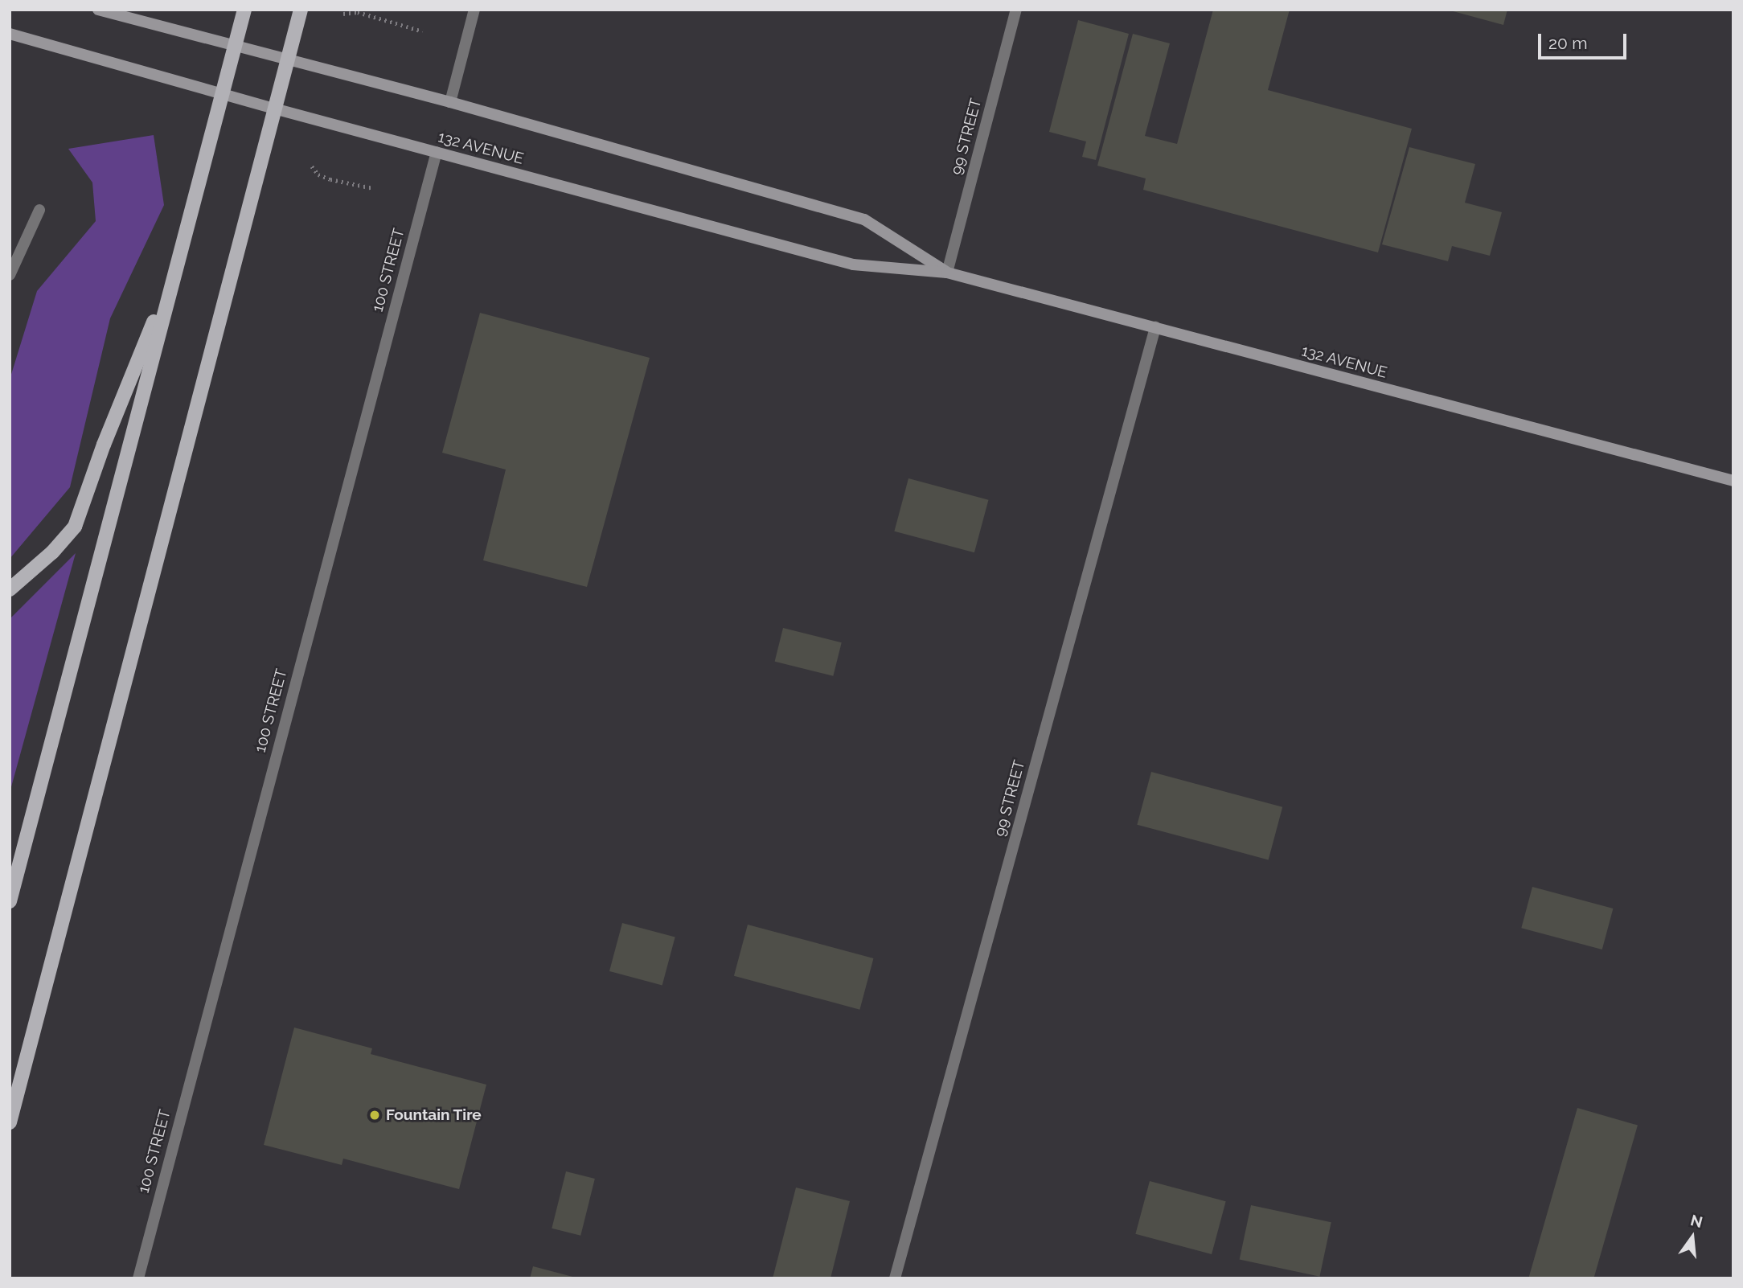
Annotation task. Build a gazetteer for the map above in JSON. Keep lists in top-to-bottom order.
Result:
{
  "streets": {
    "main road": ["132 AVENUE"],
    "street": ["99 STREET", "100 STREET"]
  },
  "crossings": [
    ["99 STREET", "132 AVENUE"],
    ["132 AVENUE", "100 STREET"]
  ],
  "places": ["Fountain Tire"],
  "scale_bar": "20 m",
  "north": "top"
}
